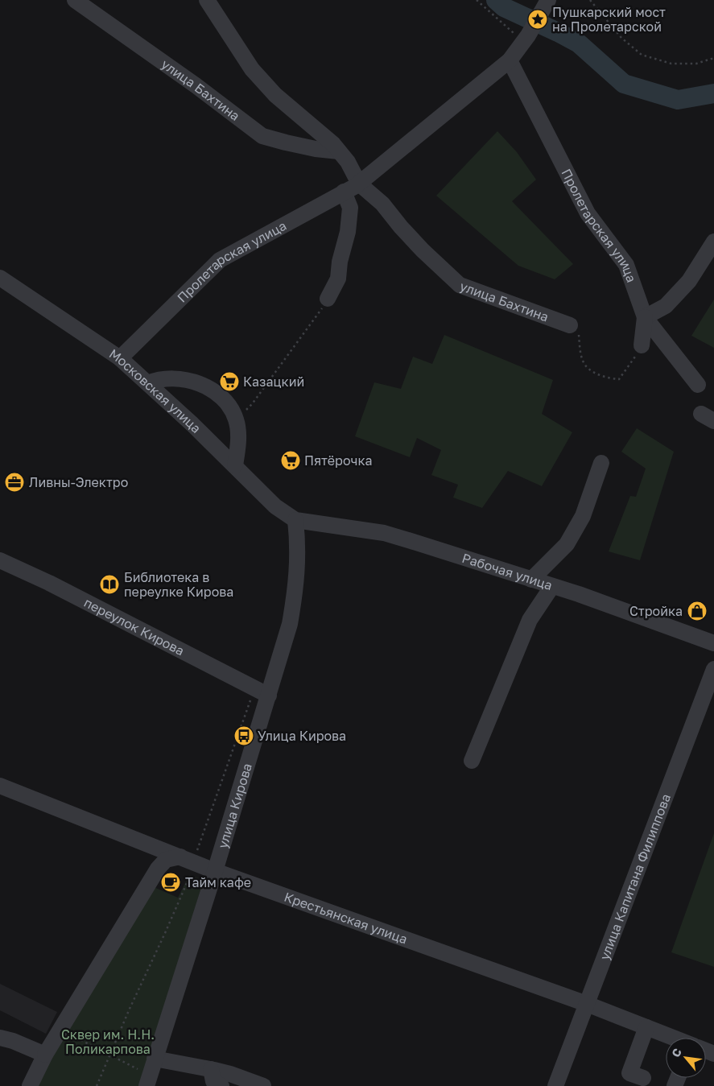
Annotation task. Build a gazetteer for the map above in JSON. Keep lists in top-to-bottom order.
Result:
{
  "streets": {
    "street": [
      "улица Бахтина",
      "Пролетарская улица",
      "Московская улица",
      "Рабочая улица",
      "переулок Кирова",
      "улица Кирова",
      "улица Капитана Филиппова",
      "Крестьянская улица"
    ]
  },
  "crossings": [
    ["улица Бахтина", "Пролетарская улица"],
    ["Пролетарская улица", "Московская улица"],
    ["Московская улица", "Рабочая улица"],
    ["Московская улица", "улица Кирова"],
    ["Рабочая улица", "улица Кирова"],
    ["переулок Кирова", "улица Кирова"],
    ["улица Кирова", "Крестьянская улица"],
    ["улица Капитана Филиппова", "Крестьянская улица"]
  ],
  "parks": ["Сквер им. Н.Н. Поликарпова"],
  "places": {
    "place": ["Пушкарский мост на Пролетарской"],
    "supermarket": ["Казацкий", "Пятёрочка"],
    "office": ["Ливны-Электро"],
    "library": ["Библиотека в переулке Кирова"],
    "shop": ["Стройка"],
    "bus stop": ["Улица Кирова"],
    "cafe": ["Тайм кафе"]
  },
  "north": "top left"
}
